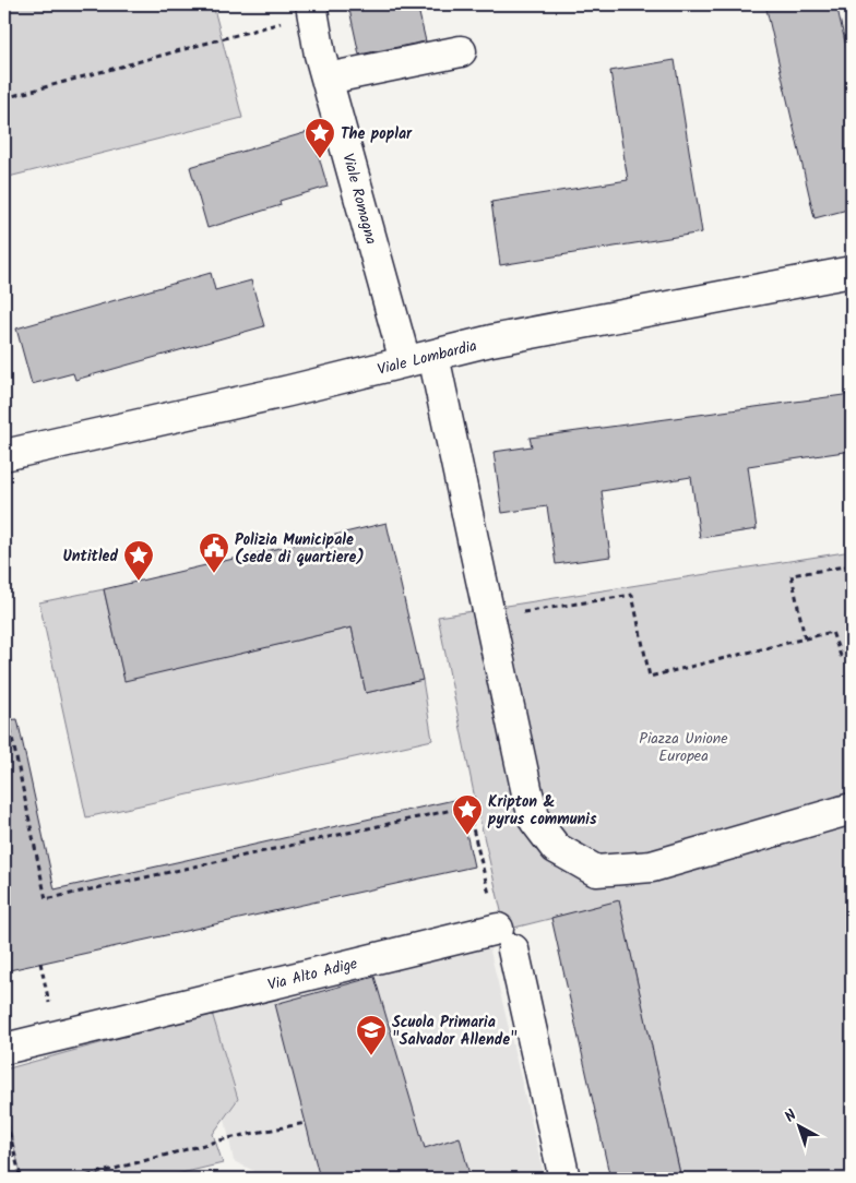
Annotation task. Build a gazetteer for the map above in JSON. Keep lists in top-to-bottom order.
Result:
{
  "streets": {
    "street": ["Viale Romagna", "Viale Lombardia", "Via Alto Adige"]
  },
  "crossings": [
    ["Viale Romagna", "Viale Lombardia"]
  ],
  "parks": ["Piazza Unione Europea"],
  "places": {
    "place": ["The poplar", "Untitled", "Kripton & pyrus communis"],
    "public building": ["Polizia Municipale (sede di quartiere)"],
    "school or university": ["Scuola Primaria \"Salvador Allende\""]
  },
  "north": "top left"
}
